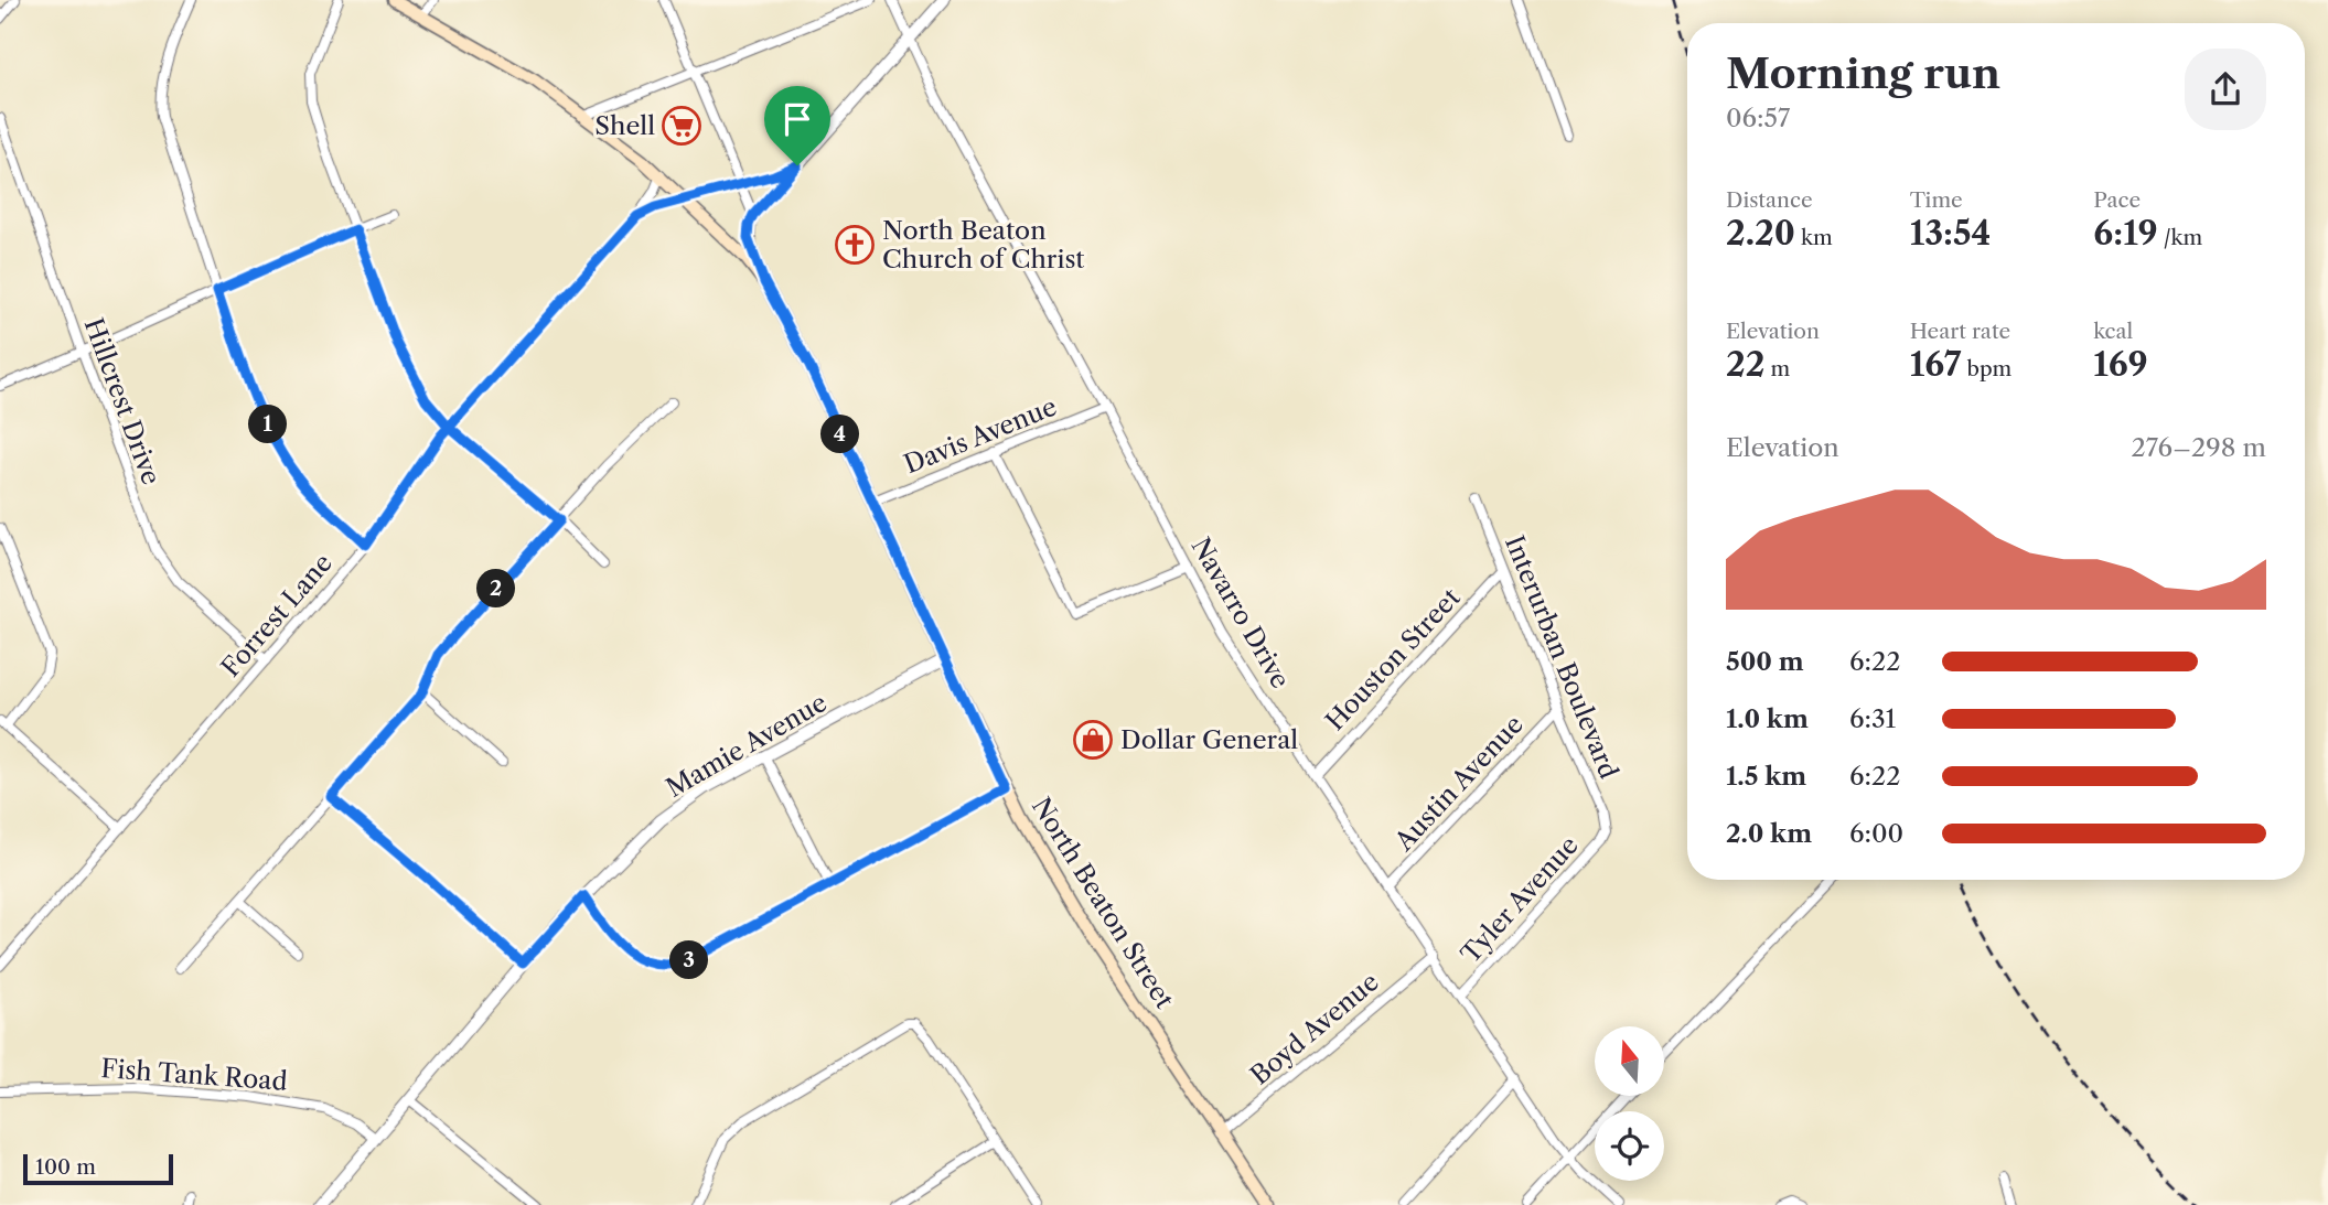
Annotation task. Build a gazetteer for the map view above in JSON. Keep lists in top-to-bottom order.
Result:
{
  "streets": {
    "main road": ["North Beaton Street"],
    "street": [
      "Hillcrest Drive",
      "Davis Avenue",
      "Navarro Drive",
      "Forrest Lane",
      "Interurban Boulevard",
      "Houston Street",
      "Mamie Avenue",
      "Austin Avenue",
      "Tyler Avenue",
      "Boyd Avenue",
      "Fish Tank Road"
    ]
  },
  "crossings": [
    ["Hillcrest Drive", "Forrest Lane"],
    ["Davis Avenue", "Navarro Drive"],
    ["Davis Avenue", "North Beaton Street"],
    ["Navarro Drive", "Houston Street"],
    ["Navarro Drive", "Austin Avenue"],
    ["Navarro Drive", "Tyler Avenue"],
    ["Navarro Drive", "Boyd Avenue"],
    ["Forrest Lane", "North Beaton Street"],
    ["Interurban Boulevard", "Houston Street"],
    ["Interurban Boulevard", "Austin Avenue"],
    ["Interurban Boulevard", "Tyler Avenue"],
    ["Mamie Avenue", "North Beaton Street"],
    ["Mamie Avenue", "Fish Tank Road"],
    ["North Beaton Street", "Boyd Avenue"]
  ],
  "places": {
    "supermarket": ["Shell"],
    "church": ["North Beaton Church of Christ"],
    "shop": ["Dollar General"]
  },
  "scale_bar": "100 m",
  "north": "top",
  "page": {
    "heading": ["Morning run", "06:57"],
    "stats": [
      ["Distance", "2.20 km"],
      ["Time", "13:54"],
      ["Pace", "6:19 /km"],
      ["Elevation", "22 m"],
      ["Heart rate", "167 bpm"],
      ["kcal", "169"]
    ],
    "pins": [
      "1",
      "4",
      "2",
      "3"
    ],
    "chart": ["Elevation", "276–298 m"],
    "list": [
      {
        "name": "500 m",
        "note": "6:22"
      },
      {
        "name": "1.0 km",
        "note": "6:31"
      },
      {
        "name": "1.5 km",
        "note": "6:22"
      },
      {
        "name": "2.0 km",
        "note": "6:00"
      }
    ],
    "scale": "100 m"
  }
}
